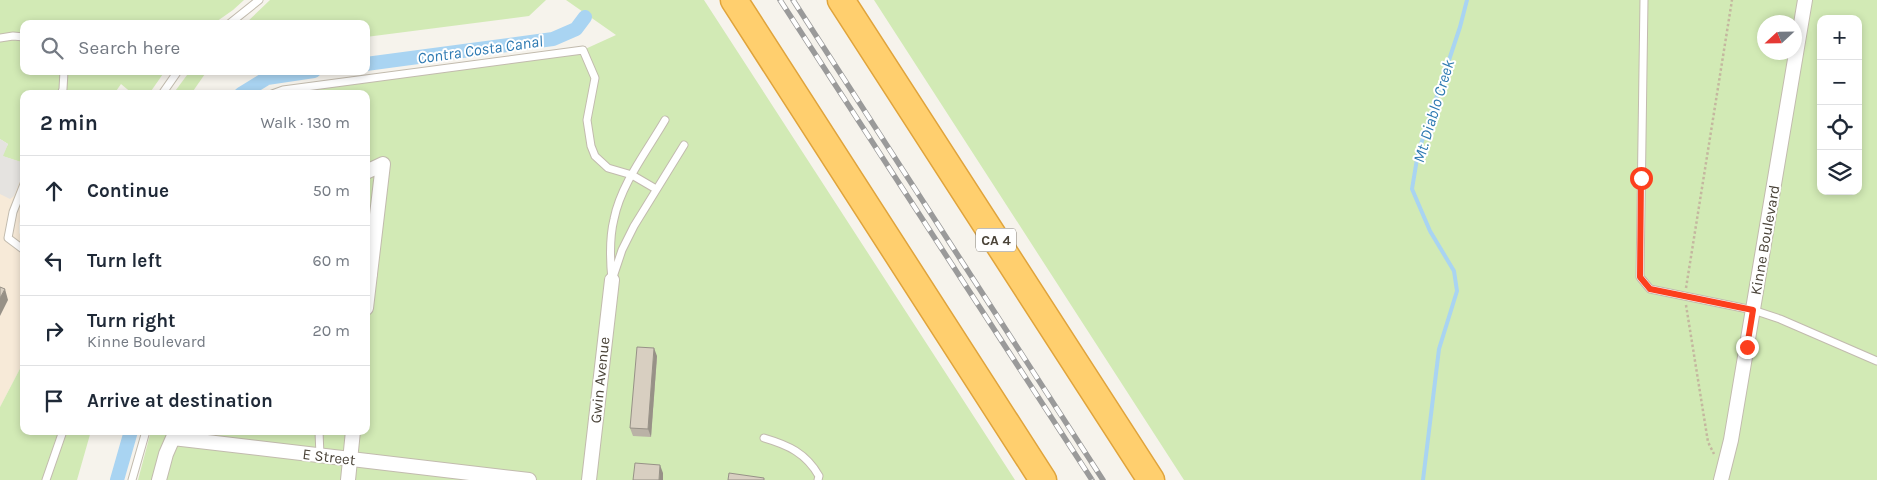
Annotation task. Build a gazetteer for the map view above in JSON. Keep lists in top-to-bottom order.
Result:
{
  "streets": {
    "highway": ["CA 4"],
    "street": ["Kinne Boulevard", "Gwin Avenue", "E Street"]
  },
  "water": ["Contra Costa Canal", "Mt. Diablo Creek"],
  "north": "left",
  "page": {
    "map_buttons": ["+", "−"],
    "search": "Search here",
    "heading": ["2 min", "Walk · 130 m"],
    "list": [
      ["Continue", "50 m"],
      ["Turn left", "60 m"],
      ["Turn right", "Kinne Boulevard", "20 m"],
      "Arrive at destination"
    ]
  }
}
